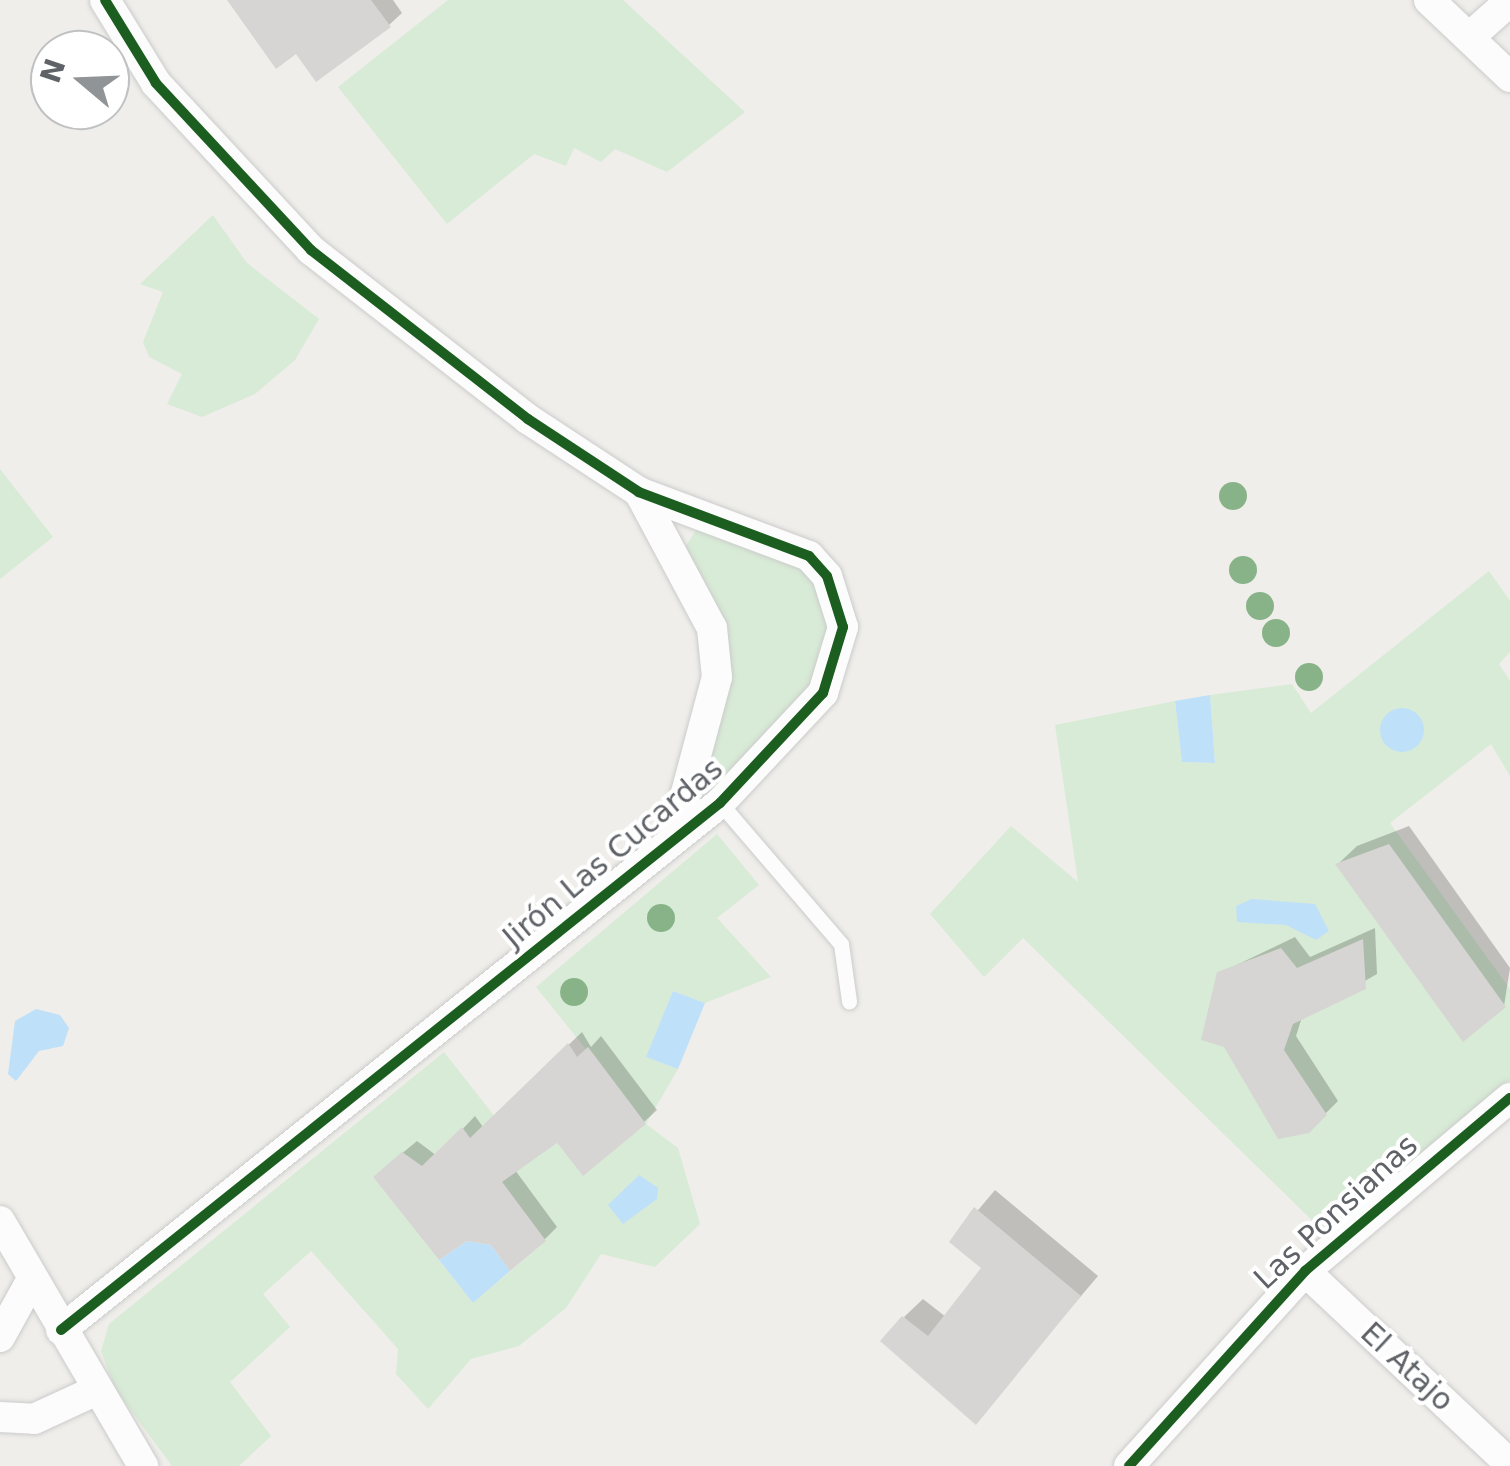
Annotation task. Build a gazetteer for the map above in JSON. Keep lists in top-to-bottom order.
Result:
{
  "streets": {
    "street": ["Jirón Las Cucardas", "Las Ponsianas", "El Atajo"]
  },
  "crossings": [
    ["Las Ponsianas", "El Atajo"]
  ],
  "north": "left"
}
